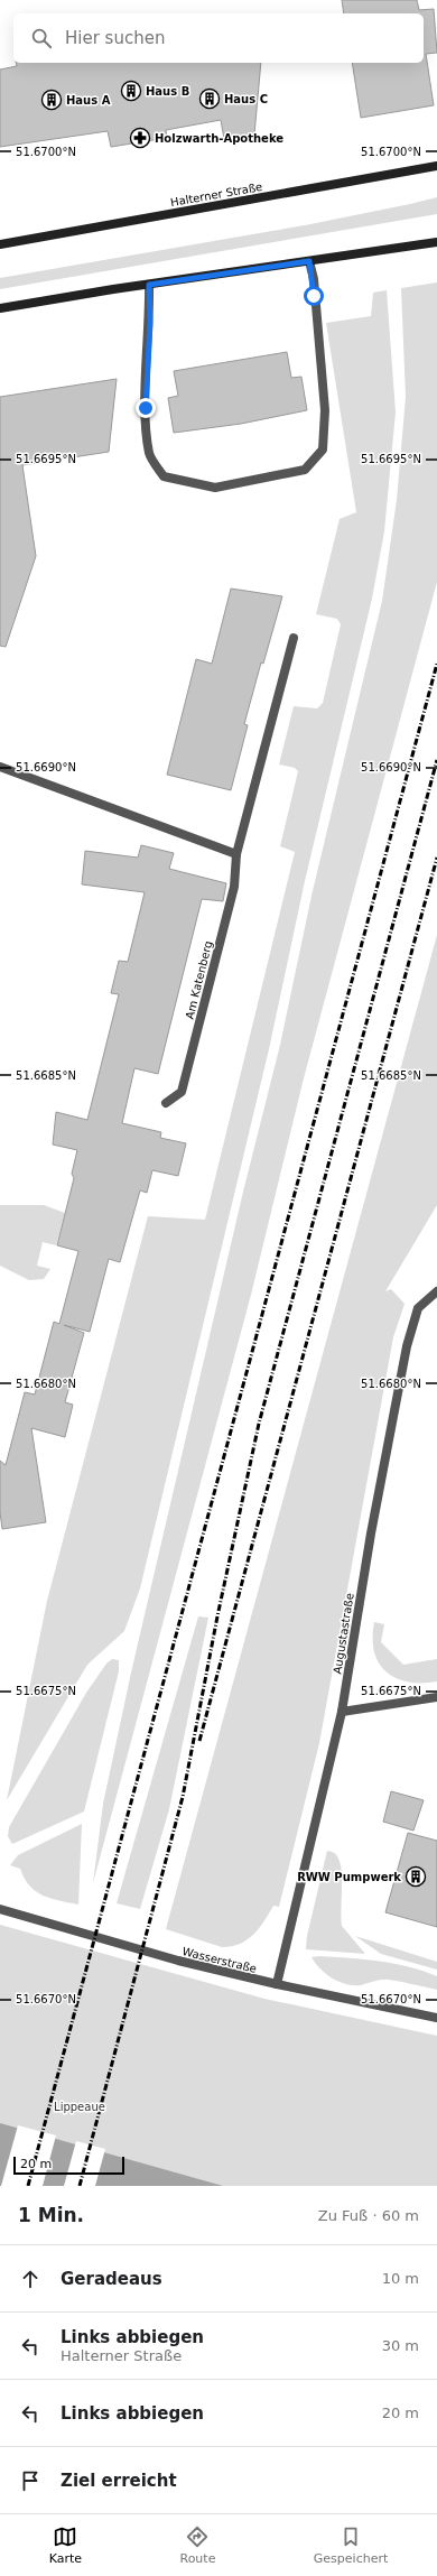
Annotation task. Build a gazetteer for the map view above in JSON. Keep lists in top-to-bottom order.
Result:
{
  "streets": {
    "main road": ["Halterner Straße"],
    "street": ["Am Katenberg", "Augustastraße", "Wasserstraße"]
  },
  "crossings": [
    ["Augustastraße", "Wasserstraße"]
  ],
  "parks": ["Lippeaue"],
  "places": {
    "building": [
      "Haus B",
      "Haus C",
      "Haus A",
      "RWW Pumpwerk"
    ],
    "pharmacy": ["Holzwarth-Apotheke"]
  },
  "scale_bar": "20 m",
  "page": {
    "search": "Hier suchen",
    "scale": "20 m",
    "heading": ["1 Min.", "Zu Fuß · 60 m"],
    "list": [
      ["Geradeaus", "10 m"],
      ["Links abbiegen", "Halterner Straße", "30 m"],
      ["Links abbiegen", "20 m"],
      "Ziel erreicht"
    ],
    "nav": ["Karte", "Route", "Gespeichert"]
  },
  "coordinates": [
    "51.6700°N",
    "51.6695°N",
    "51.6690°N",
    "51.6685°N",
    "51.6680°N",
    "51.6675°N",
    "51.6670°N"
  ]
}
